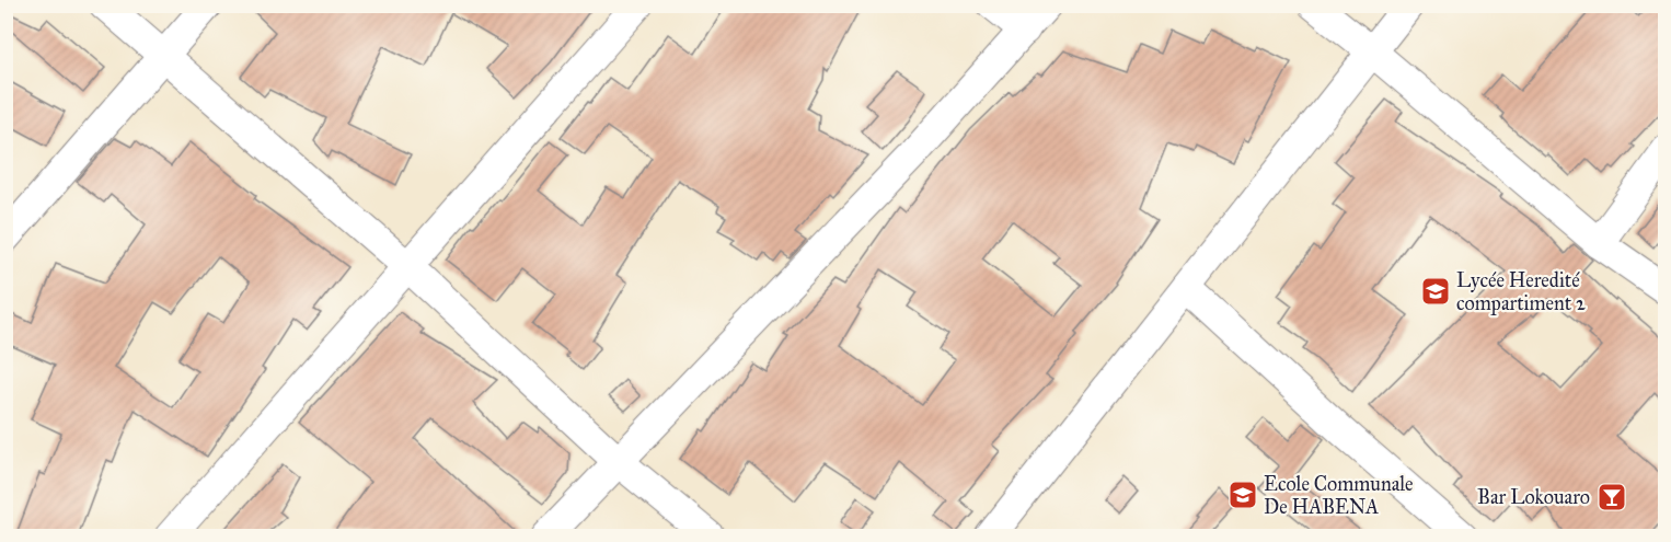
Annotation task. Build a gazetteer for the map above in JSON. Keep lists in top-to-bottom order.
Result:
{
  "places": {
    "school or university": ["Lycée Heredité compartiment 2", "Ecole Communale De HABENA"],
    "bar": ["Bar Lokouaro"]
  }
}
